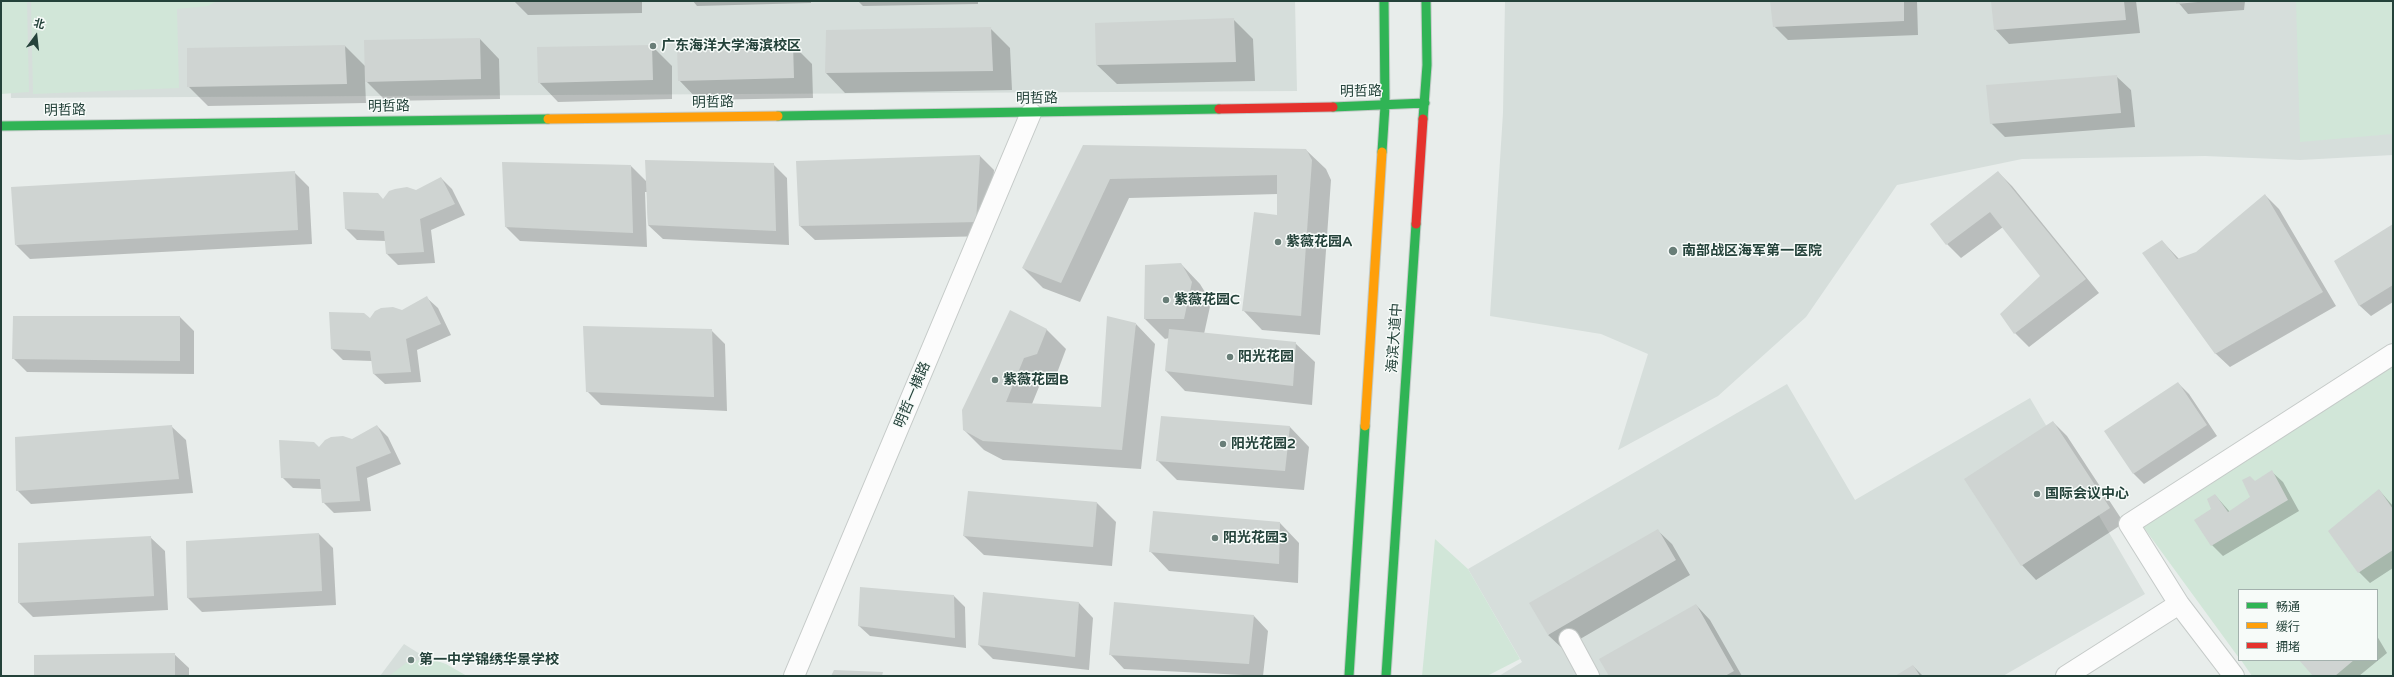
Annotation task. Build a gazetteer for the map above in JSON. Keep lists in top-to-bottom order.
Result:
{
  "streets": {
    "street": ["明哲路", "海滨大道中", "明哲一横路"]
  },
  "crossings": [
    ["明哲路", "海滨大道中"],
    ["明哲路", "明哲一横路"]
  ],
  "places": [
    "广东海洋大学海滨校区",
    "紫薇花园A",
    "南部战区海军第一医院",
    "紫薇花园C",
    "阳光花园",
    "紫薇花园B",
    "阳光花园2",
    "国际会议中心",
    "阳光花园3",
    "第一中学锦绣华景学校"
  ],
  "legend": ["畅通", "缓行", "拥堵"],
  "north": "top"
}
